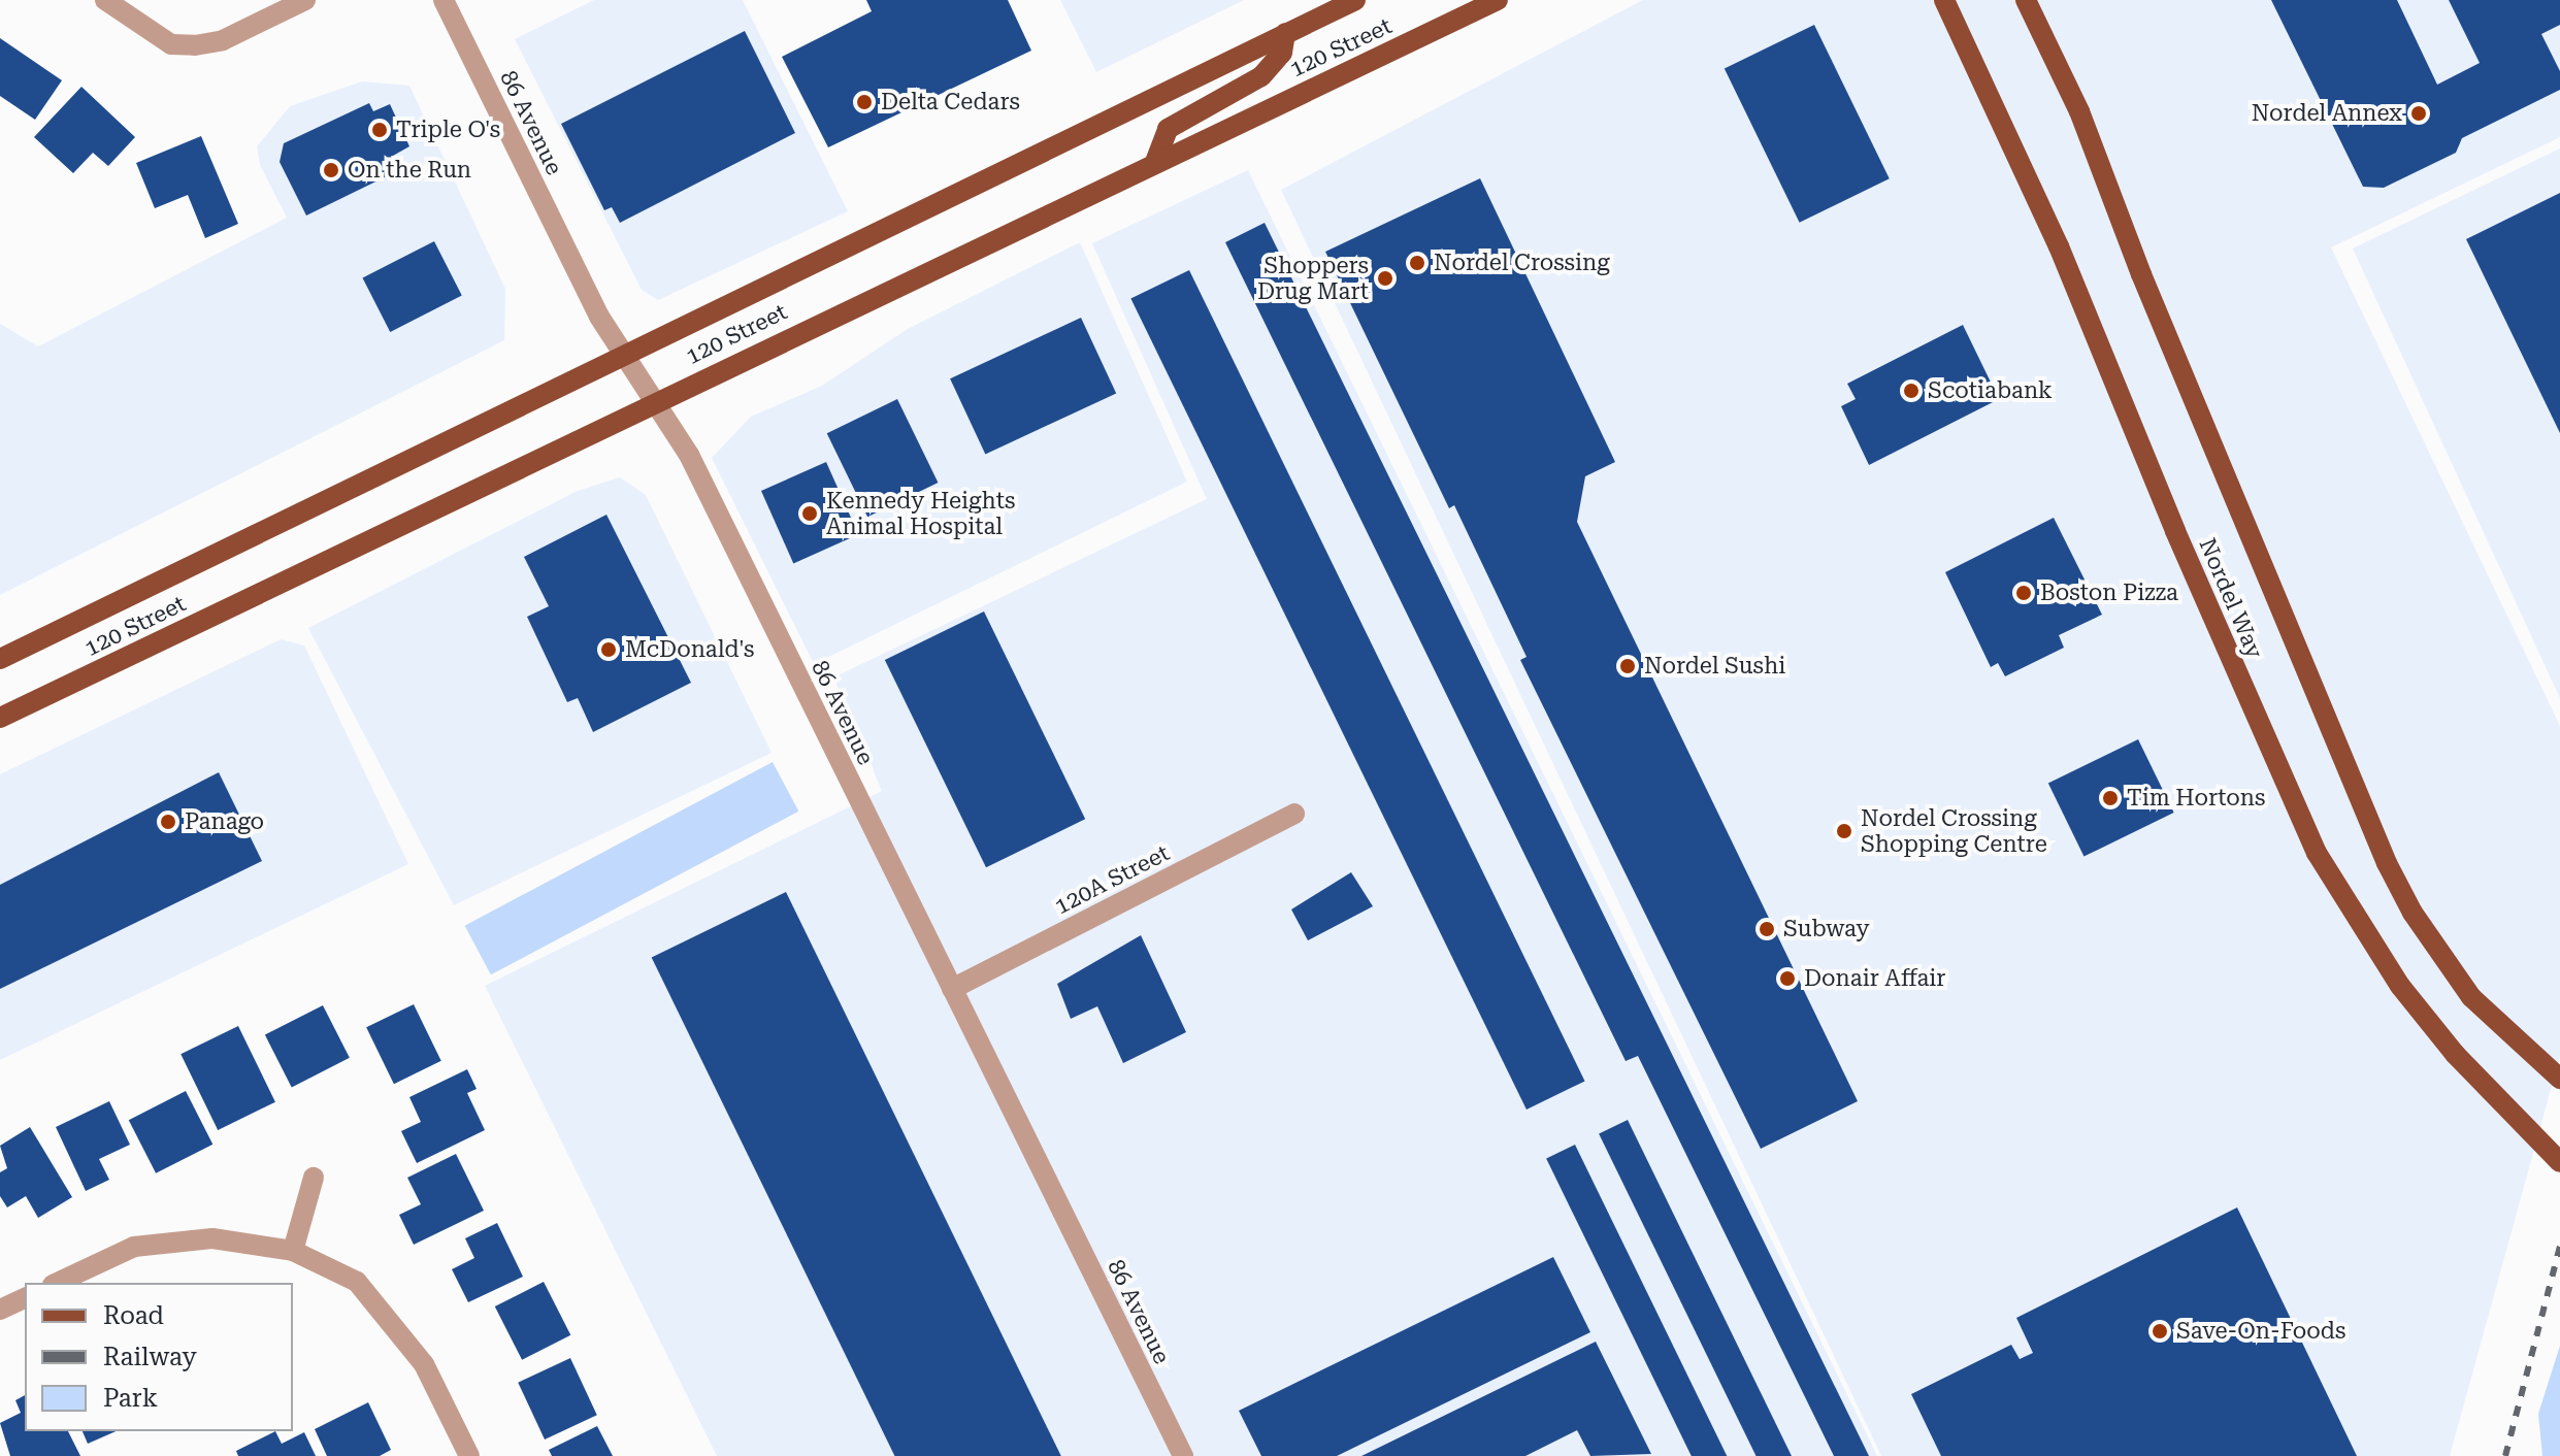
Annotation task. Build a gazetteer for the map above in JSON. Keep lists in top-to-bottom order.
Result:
{
  "streets": {
    "main road": ["120 Street", "Nordel Way"],
    "street": ["86 Avenue", "120A Street"]
  },
  "crossings": [
    ["120 Street", "86 Avenue"],
    ["86 Avenue", "120A Street"]
  ],
  "places": [
    "Delta Cedars",
    "Nordel Annex",
    "Triple O's",
    "On the Run",
    "Nordel Crossing",
    "Shoppers Drug Mart",
    "Scotiabank",
    "Kennedy Heights Animal Hospital",
    "Boston Pizza",
    "McDonald's",
    "Nordel Sushi",
    "Tim Hortons",
    "Panago",
    "Nordel Crossing Shopping Centre",
    "Subway",
    "Donair Affair",
    "Save-On-Foods"
  ],
  "legend": ["Road", "Railway", "Park"]
}
